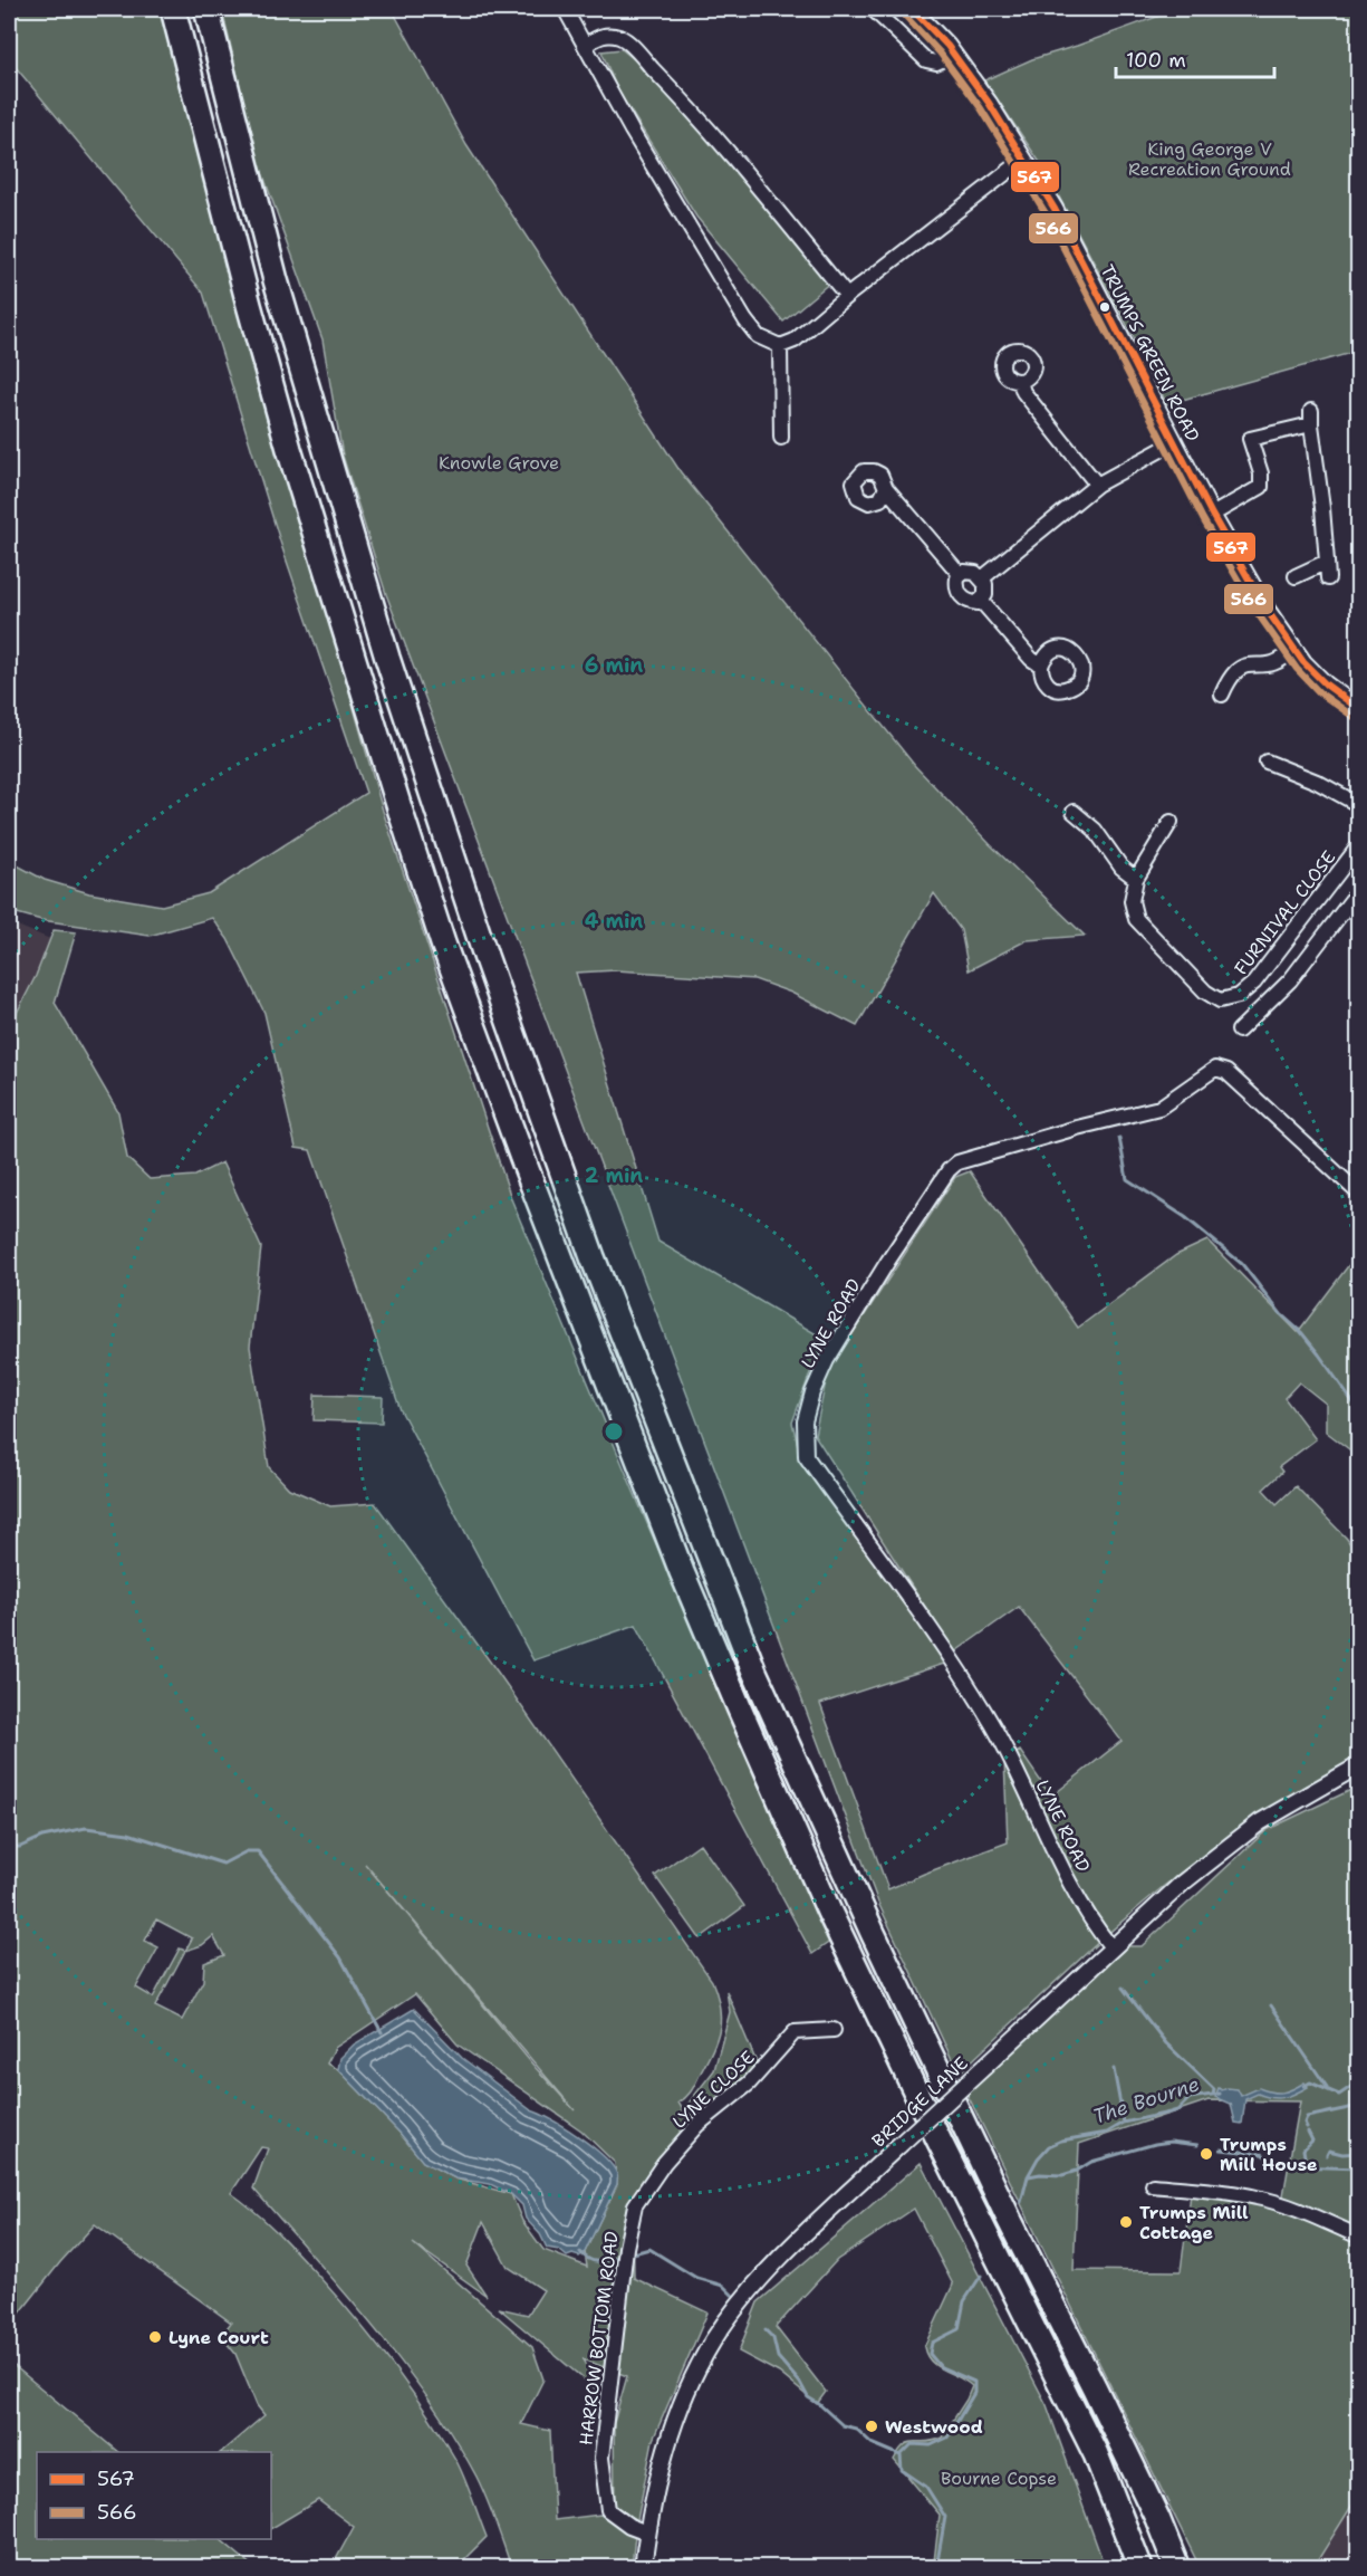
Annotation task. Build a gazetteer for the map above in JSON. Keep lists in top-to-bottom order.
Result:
{
  "streets": {
    "street": [
      "TRUMPS GREEN ROAD",
      "FURNIVAL CLOSE",
      "LYNE ROAD",
      "LYNE CLOSE",
      "BRIDGE LANE",
      "HARROW BOTTOM ROAD"
    ]
  },
  "crossings": [
    ["LYNE ROAD", "BRIDGE LANE"],
    ["LYNE CLOSE", "HARROW BOTTOM ROAD"],
    ["BRIDGE LANE", "HARROW BOTTOM ROAD"]
  ],
  "water": ["The Bourne"],
  "parks": ["King George V Recreation Ground", "Knowle Grove", "Bourne Copse"],
  "places": [
    "Trumps Mill House",
    "Trumps Mill Cottage",
    "Lyne Court",
    "Westwood"
  ],
  "lines": ["transit line 567", "transit line 566"],
  "legend": ["567", "566"],
  "scale_bar": "100 m",
  "rings": ["6 min", "4 min", "2 min"]
}
